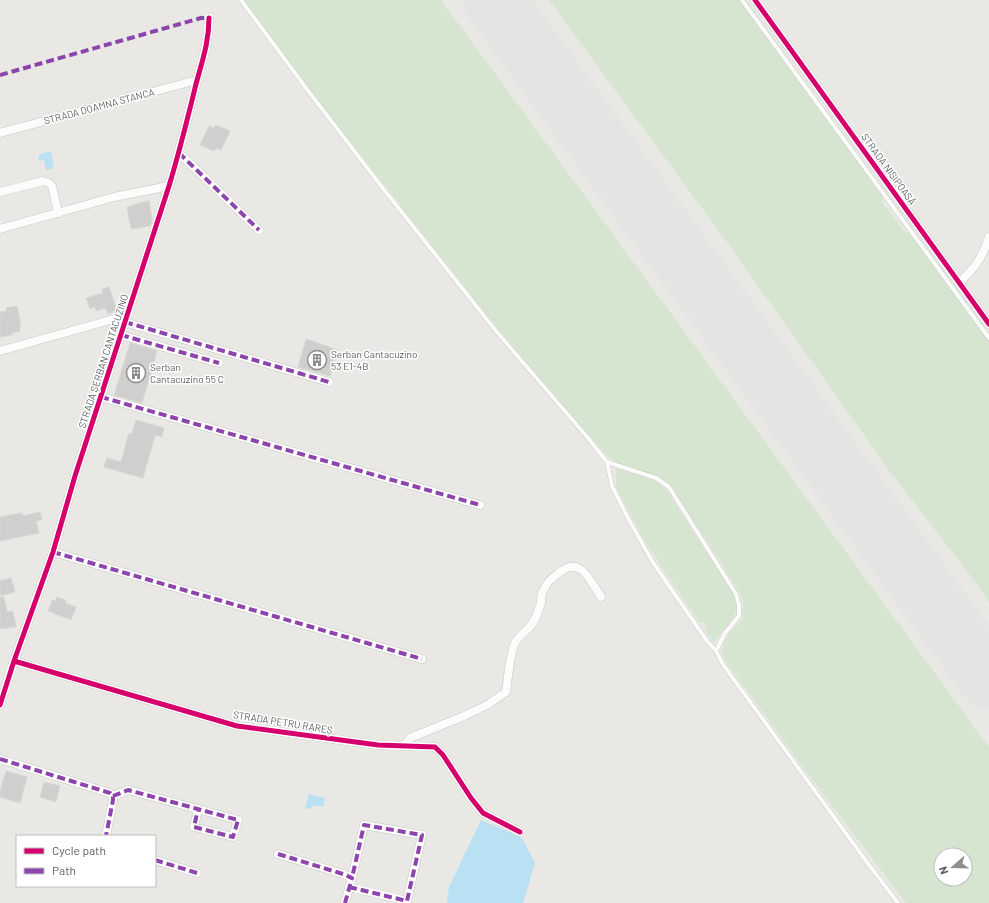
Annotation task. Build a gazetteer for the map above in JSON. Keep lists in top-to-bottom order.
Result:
{
  "streets": {
    "street": [
      "STRADA DOAMNA STANCA",
      "STRADA NISIPOASĂ",
      "STRADA ȘERBAN CANTACUZINO",
      "STRADA PETRU RAREȘ"
    ]
  },
  "crossings": [
    ["STRADA DOAMNA STANCA", "STRADA ȘERBAN CANTACUZINO"],
    ["STRADA ȘERBAN CANTACUZINO", "STRADA PETRU RAREȘ"]
  ],
  "places": {
    "building": ["Serban Cantacuzino 53 E1-4B", "Serban Cantacuzino 55 C"]
  },
  "legend": ["Cycle path", "Path"],
  "north": "left"
}
